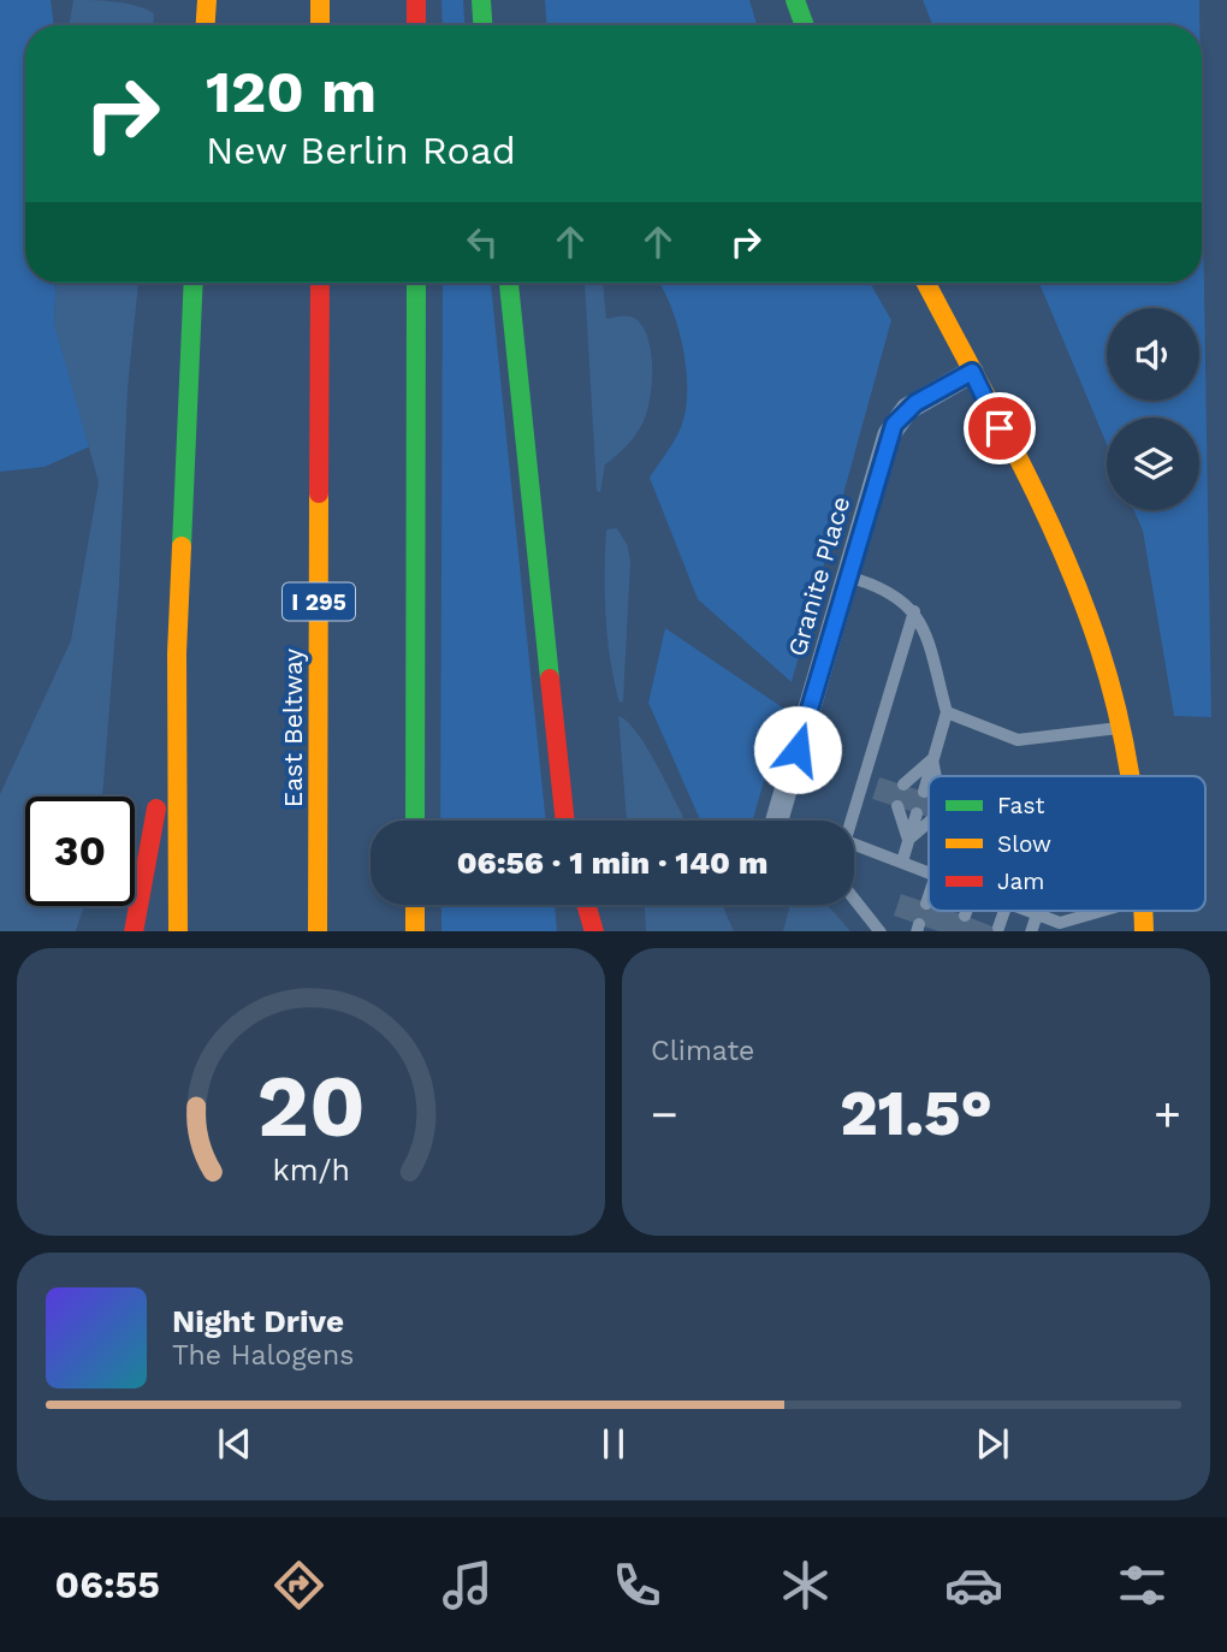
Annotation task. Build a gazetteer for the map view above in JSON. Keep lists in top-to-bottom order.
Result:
{
  "streets": {
    "main road": ["I 295", "East Beltway"],
    "street": ["Granite Place"]
  },
  "legend": ["Fast", "Slow", "Jam"],
  "page": {
    "turn": ["120 m", "New Berlin Road"],
    "limit": "30",
    "trip": "06:56 · 1 min · 140 m",
    "tile": "Climate",
    "heat": ["−", "21.5°", "+"],
    "song": ["Night Drive", "The Halogens"],
    "tabs": "06:55",
    "gauge": ["20", "km/h"]
  }
}
